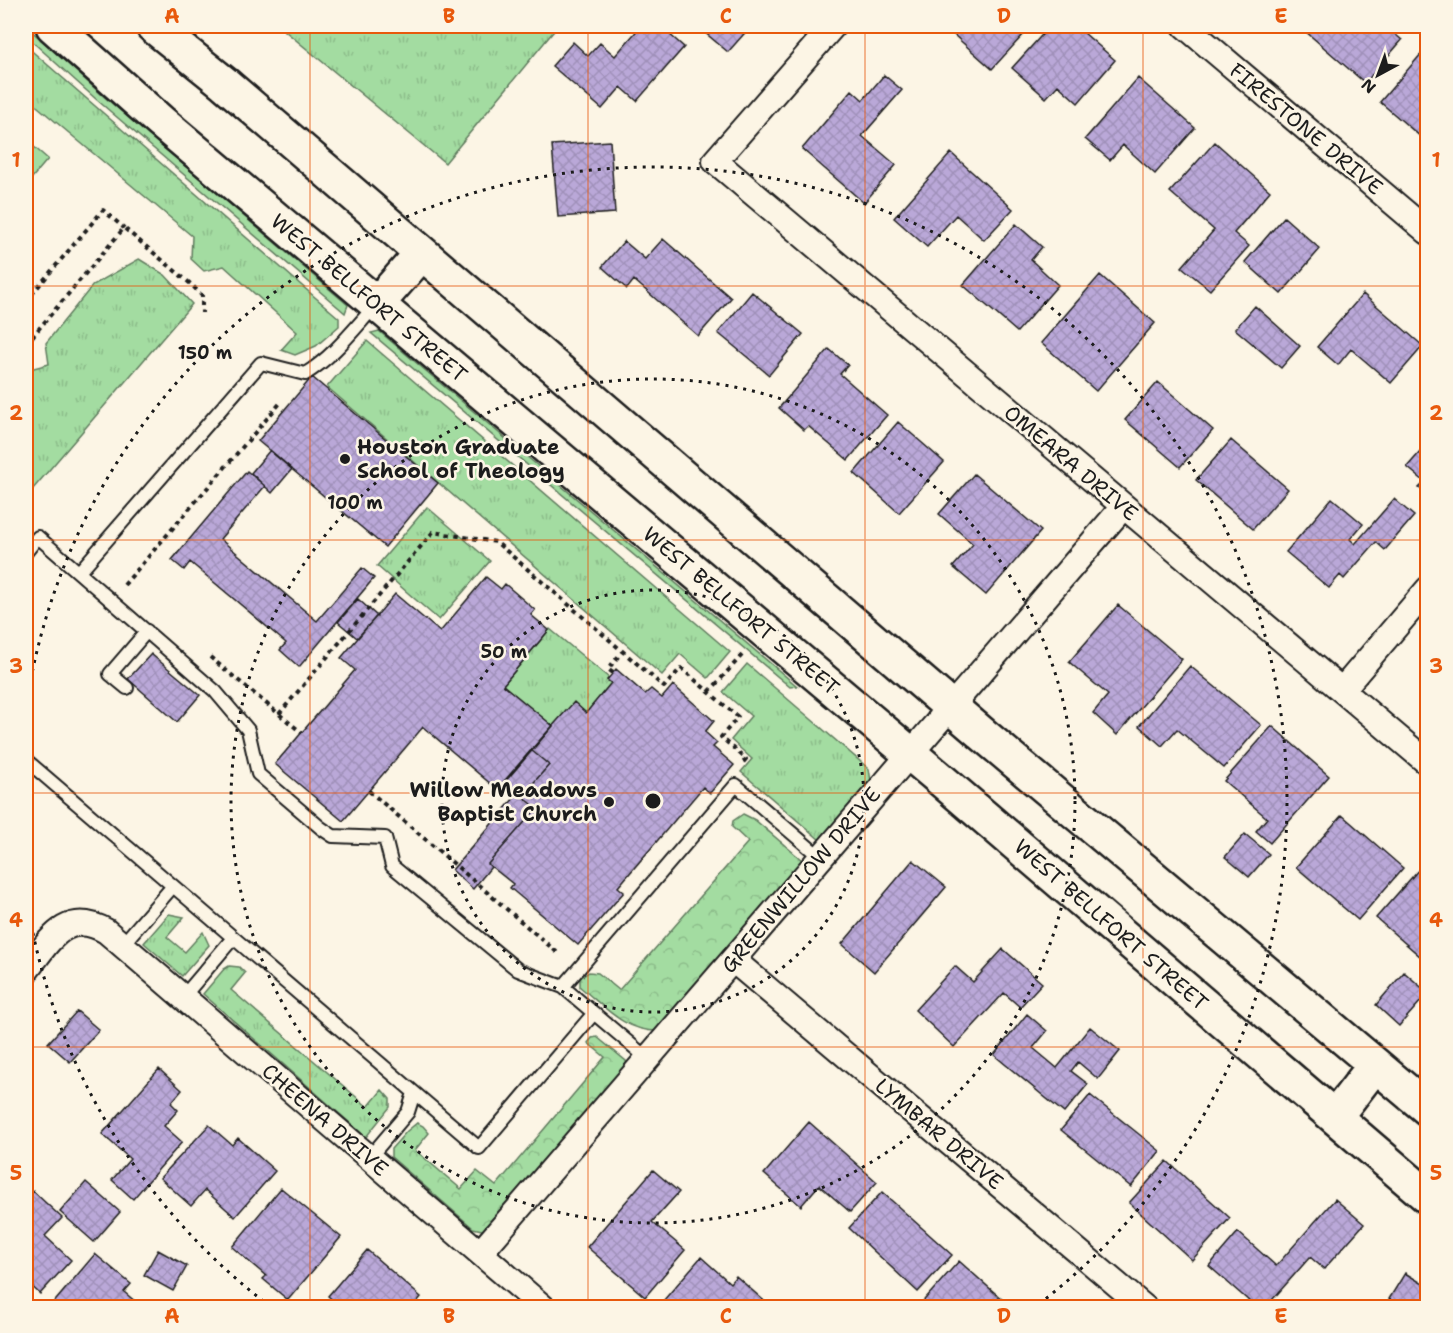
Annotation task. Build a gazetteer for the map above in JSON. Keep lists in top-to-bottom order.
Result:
{
  "streets": {
    "main road": ["WEST BELLFORT STREET"],
    "street": [
      "FIRESTONE DRIVE",
      "OMEARA DRIVE",
      "GREENWILLOW DRIVE",
      "CHEENA DRIVE",
      "LYMBAR DRIVE"
    ]
  },
  "crossings": [
    ["WEST BELLFORT STREET", "GREENWILLOW DRIVE"],
    ["OMEARA DRIVE", "GREENWILLOW DRIVE"],
    ["GREENWILLOW DRIVE", "CHEENA DRIVE"],
    ["GREENWILLOW DRIVE", "LYMBAR DRIVE"]
  ],
  "places": ["Houston Graduate School of Theology", "Willow Meadows Baptist Church"],
  "north": "bottom left",
  "grid": {
    "columns": [
      "A",
      "B",
      "C",
      "D",
      "E"
    ],
    "rows": [
      "1",
      "2",
      "3",
      "4",
      "5"
    ]
  },
  "rings": ["150 m", "100 m", "50 m"]
}
